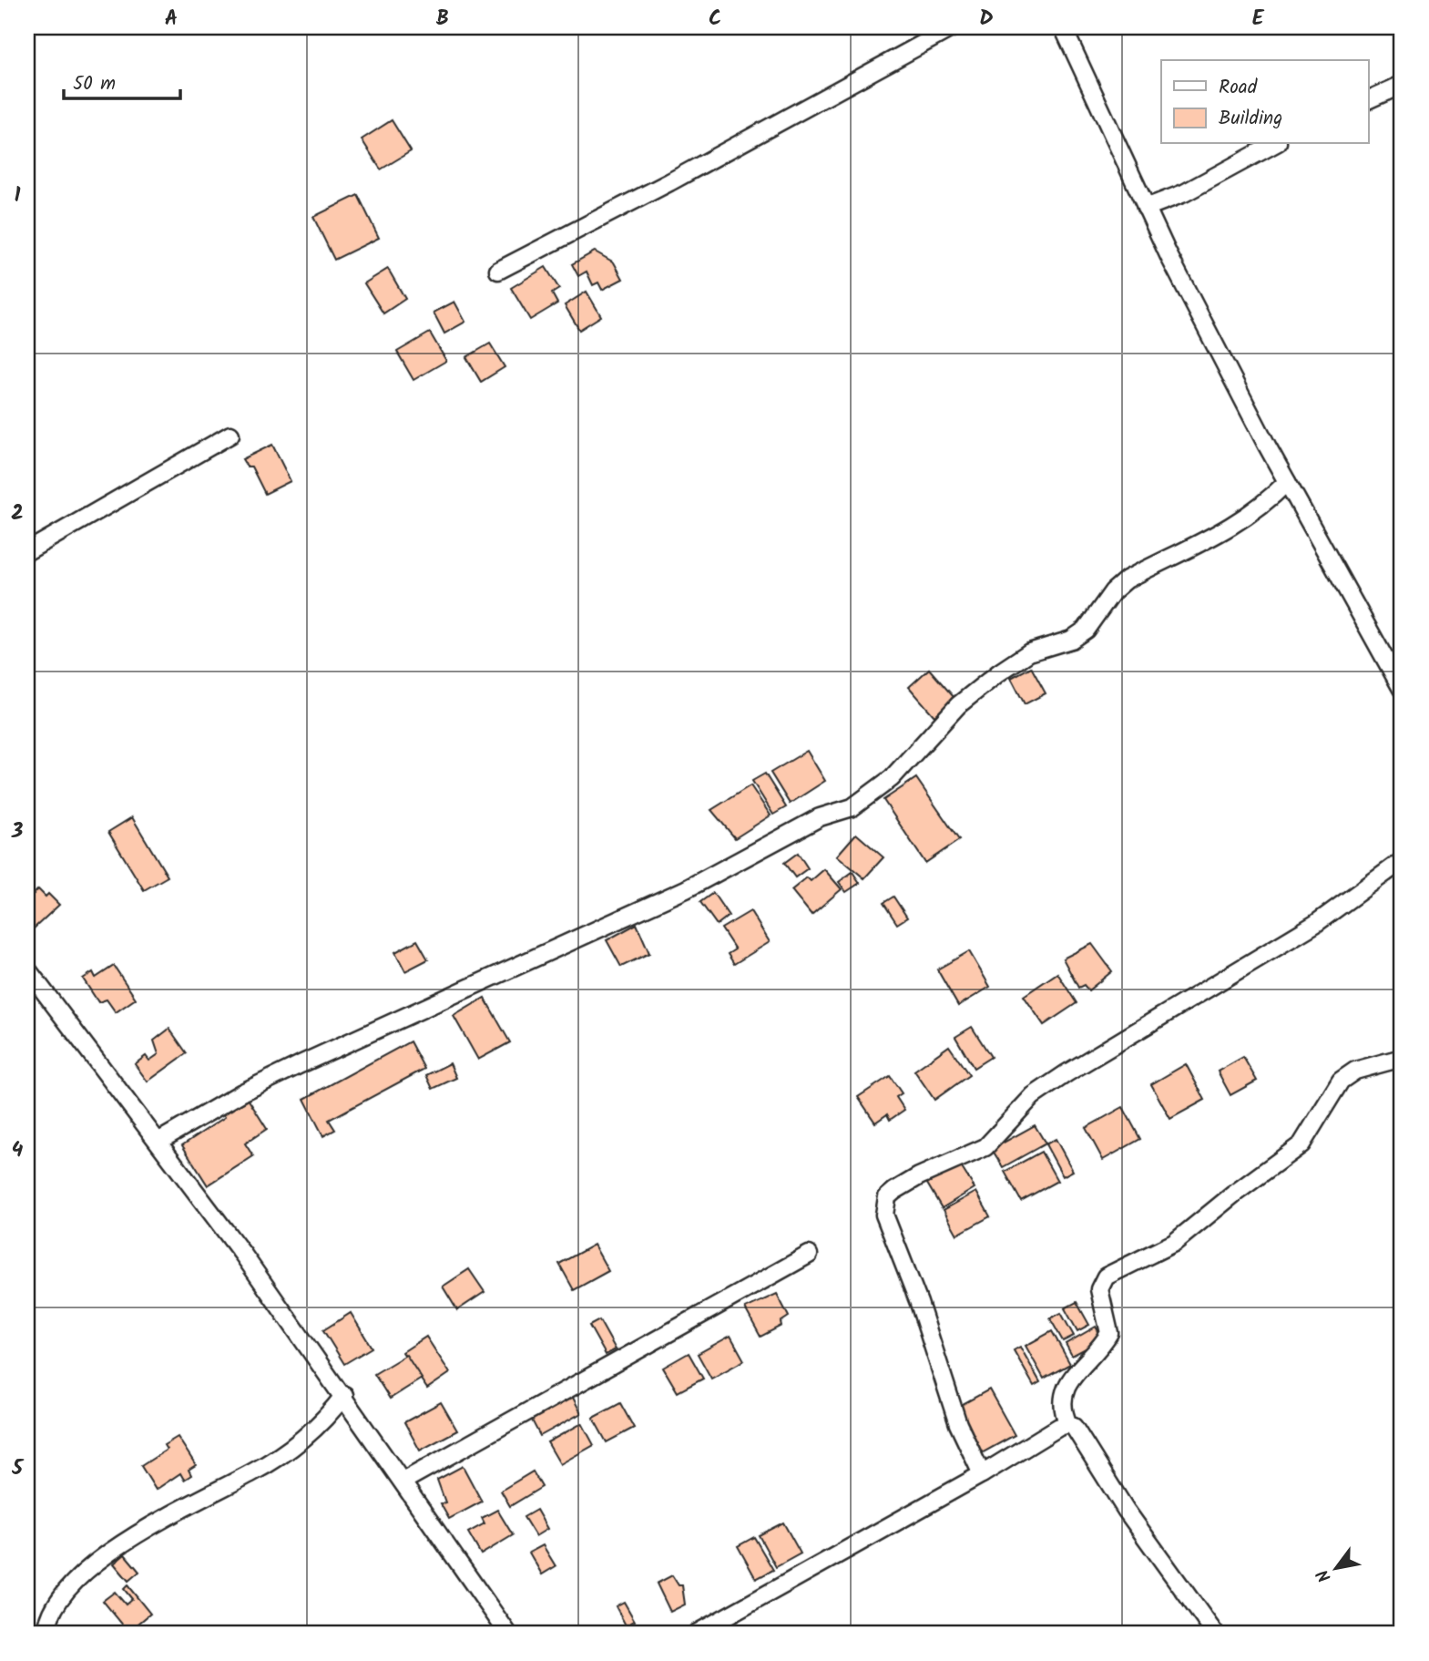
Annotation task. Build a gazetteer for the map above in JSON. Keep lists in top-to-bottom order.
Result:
{
  "legend": ["Road", "Building"],
  "scale_bar": "50 m",
  "north": "bottom left",
  "grid": {
    "columns": [
      "A",
      "B",
      "C",
      "D",
      "E"
    ],
    "rows": [
      "1",
      "2",
      "3",
      "4",
      "5"
    ]
  }
}
